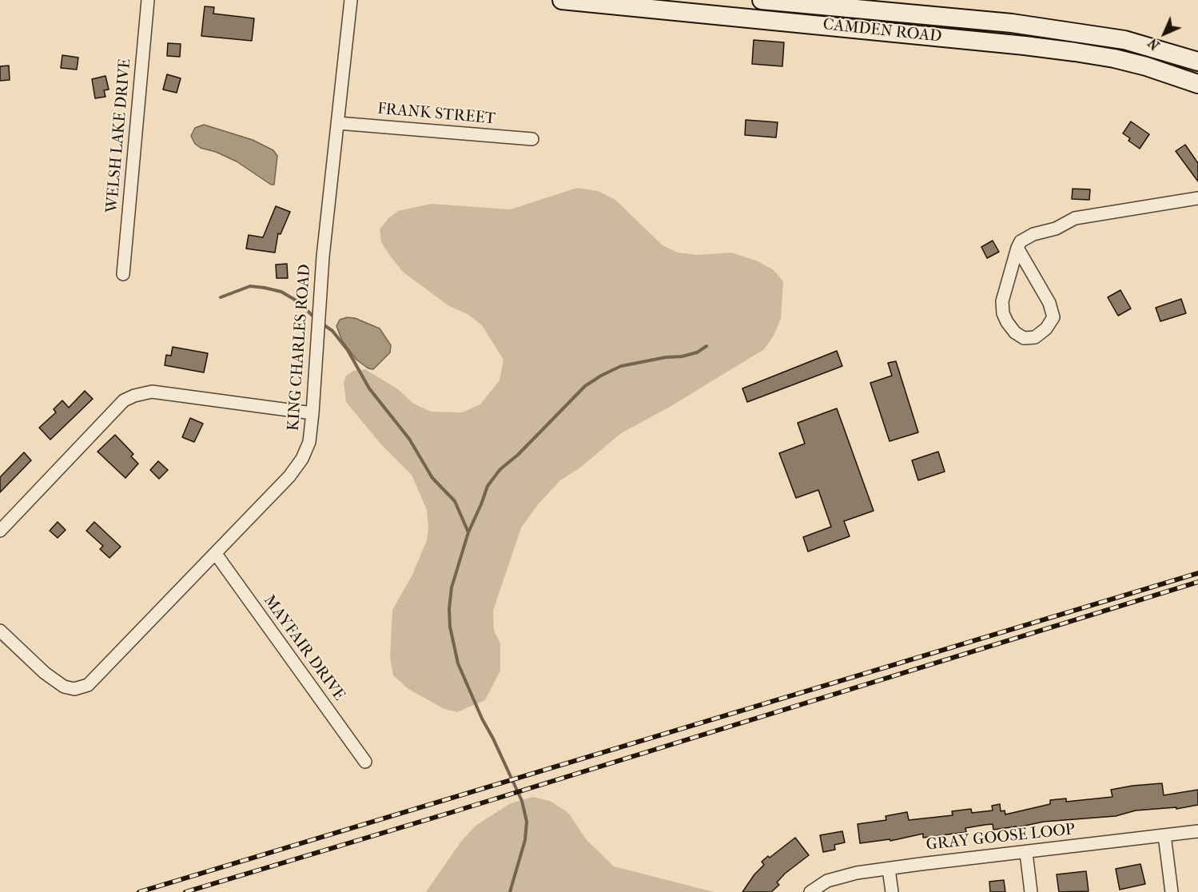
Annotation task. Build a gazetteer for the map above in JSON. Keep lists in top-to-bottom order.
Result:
{
  "streets": {
    "main road": ["CAMDEN ROAD"],
    "street": [
      "FRANK STREET",
      "WELSH LAKE DRIVE",
      "KING CHARLES ROAD",
      "MAYFAIR DRIVE",
      "GRAY GOOSE LOOP"
    ]
  },
  "crossings": [
    ["FRANK STREET", "KING CHARLES ROAD"],
    ["KING CHARLES ROAD", "MAYFAIR DRIVE"]
  ],
  "north": "bottom left"
}
